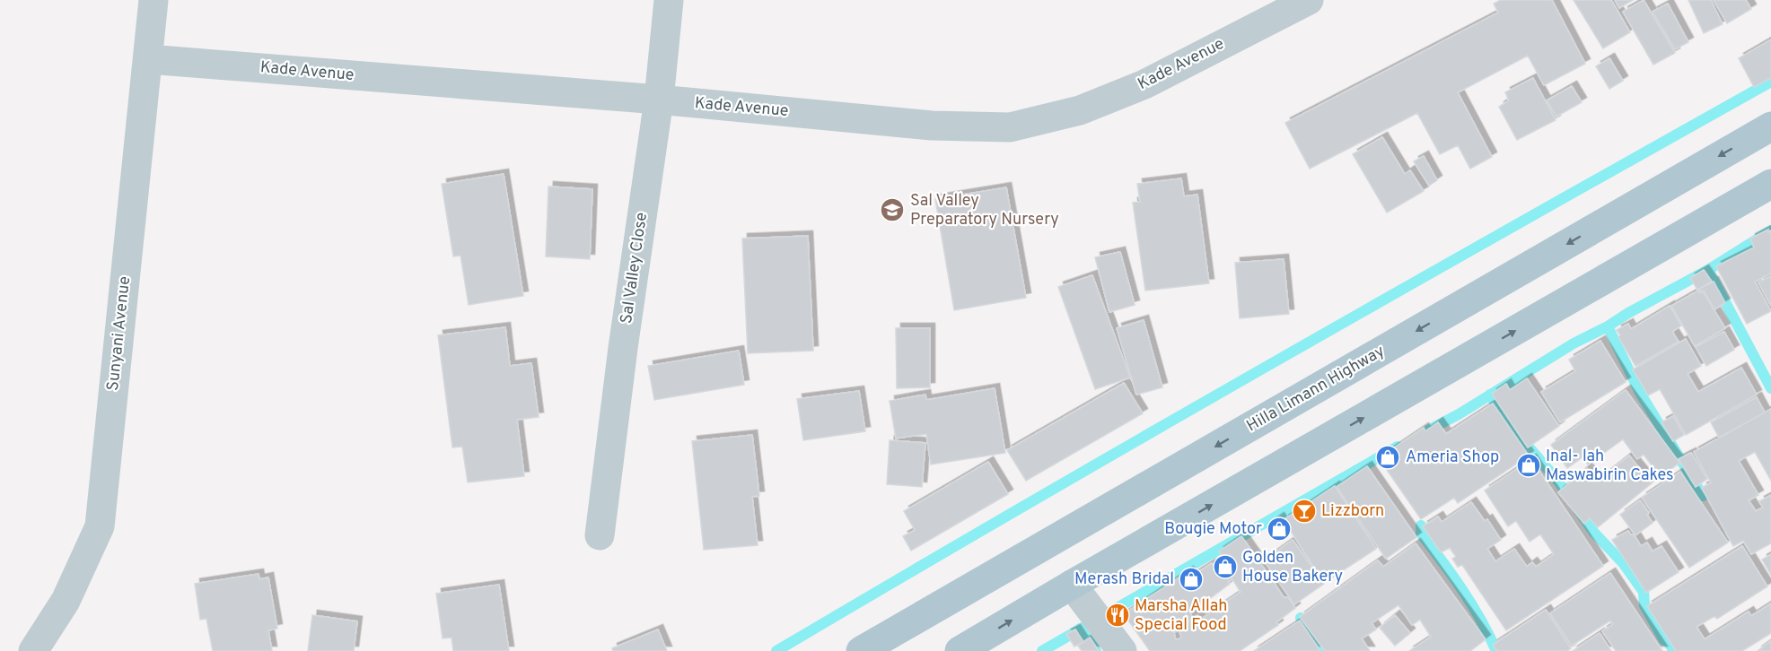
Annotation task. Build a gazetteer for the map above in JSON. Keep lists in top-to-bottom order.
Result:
{
  "streets": {
    "main road": ["Hilla Limann Highway"],
    "street": ["Kade Avenue", "Sal Valley Close", "Sunyani Avenue"]
  },
  "crossings": [
    ["Kade Avenue", "Sal Valley Close"],
    ["Kade Avenue", "Sunyani Avenue"]
  ],
  "places": {
    "school or university": ["Sal Valley Preparatory Nursery"],
    "shop": [
      "Ameria Shop",
      "Inal- lah Maswabirin Cakes",
      "Bougie Motor",
      "Golden House Bakery",
      "Merash Bridal"
    ],
    "bar": ["Lizzborn"],
    "restaurant": ["Marsha Allah Special Food"]
  }
}
